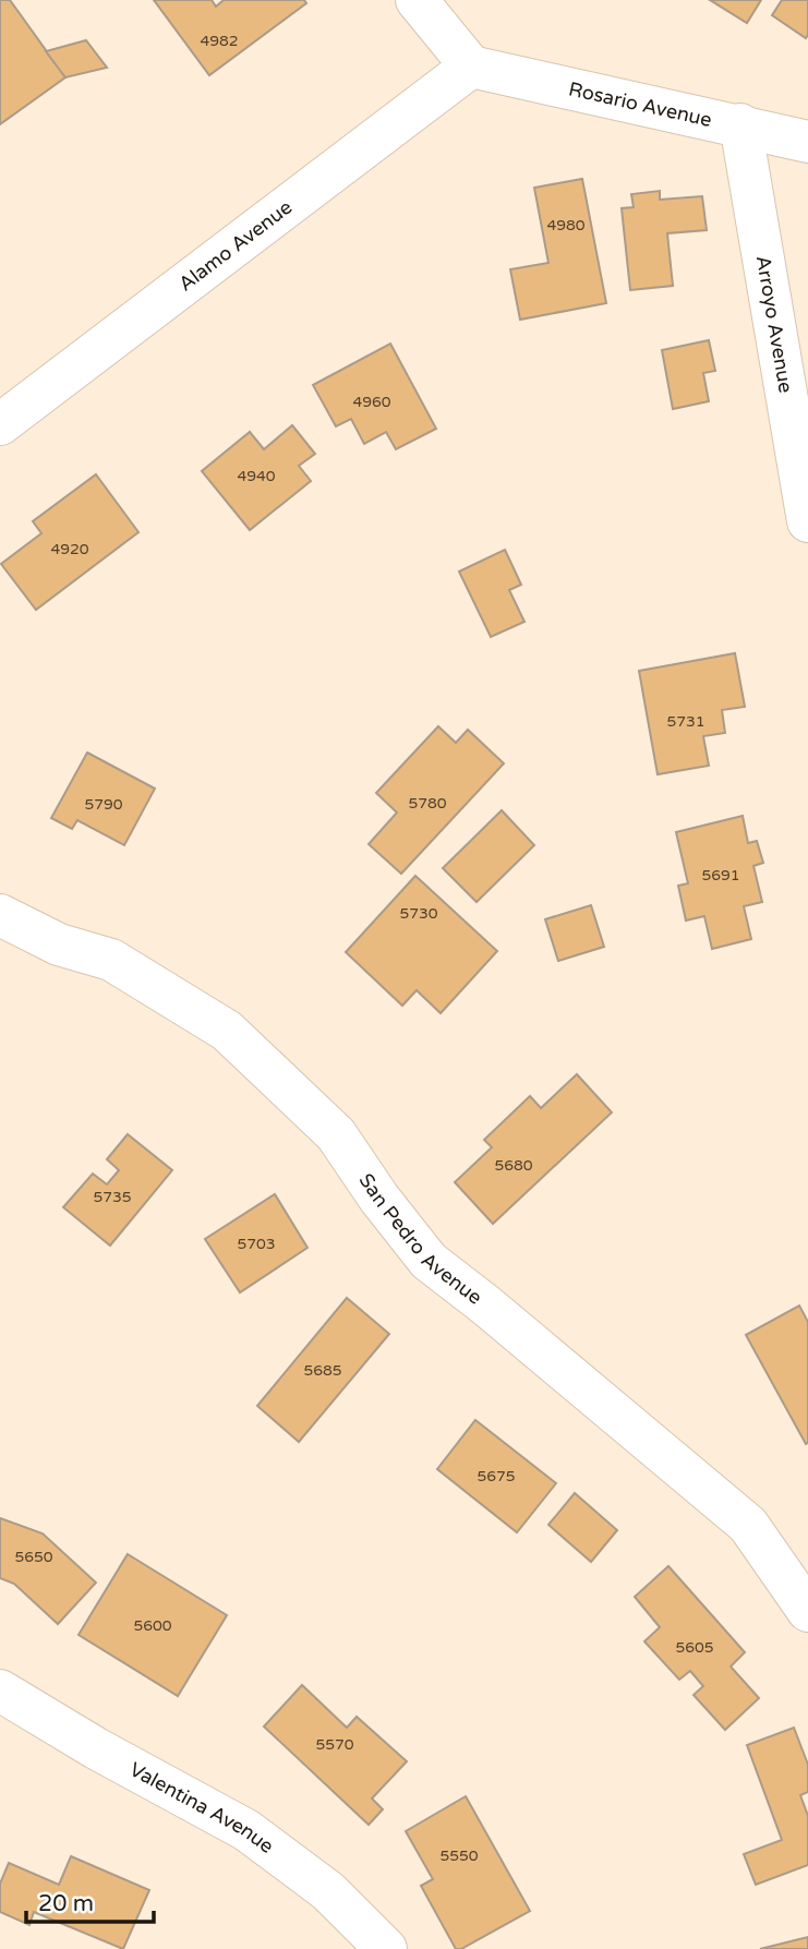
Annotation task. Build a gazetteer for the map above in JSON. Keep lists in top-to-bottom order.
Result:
{
  "streets": {
    "street": [
      "Rosario Avenue",
      "Alamo Avenue",
      "Arroyo Avenue",
      "San Pedro Avenue",
      "Valentina Avenue"
    ]
  },
  "crossings": [
    ["Rosario Avenue", "Alamo Avenue"],
    ["Rosario Avenue", "Arroyo Avenue"]
  ],
  "house_numbers": [
    "4982",
    "4980",
    "4960",
    "4940",
    "4920",
    "5731",
    "5780",
    "5790",
    "5691",
    "5730",
    "5680",
    "5735",
    "5703",
    "5685",
    "5675",
    "5650",
    "5600",
    "5605",
    "5570",
    "5550"
  ],
  "scale_bar": "20 m"
}
